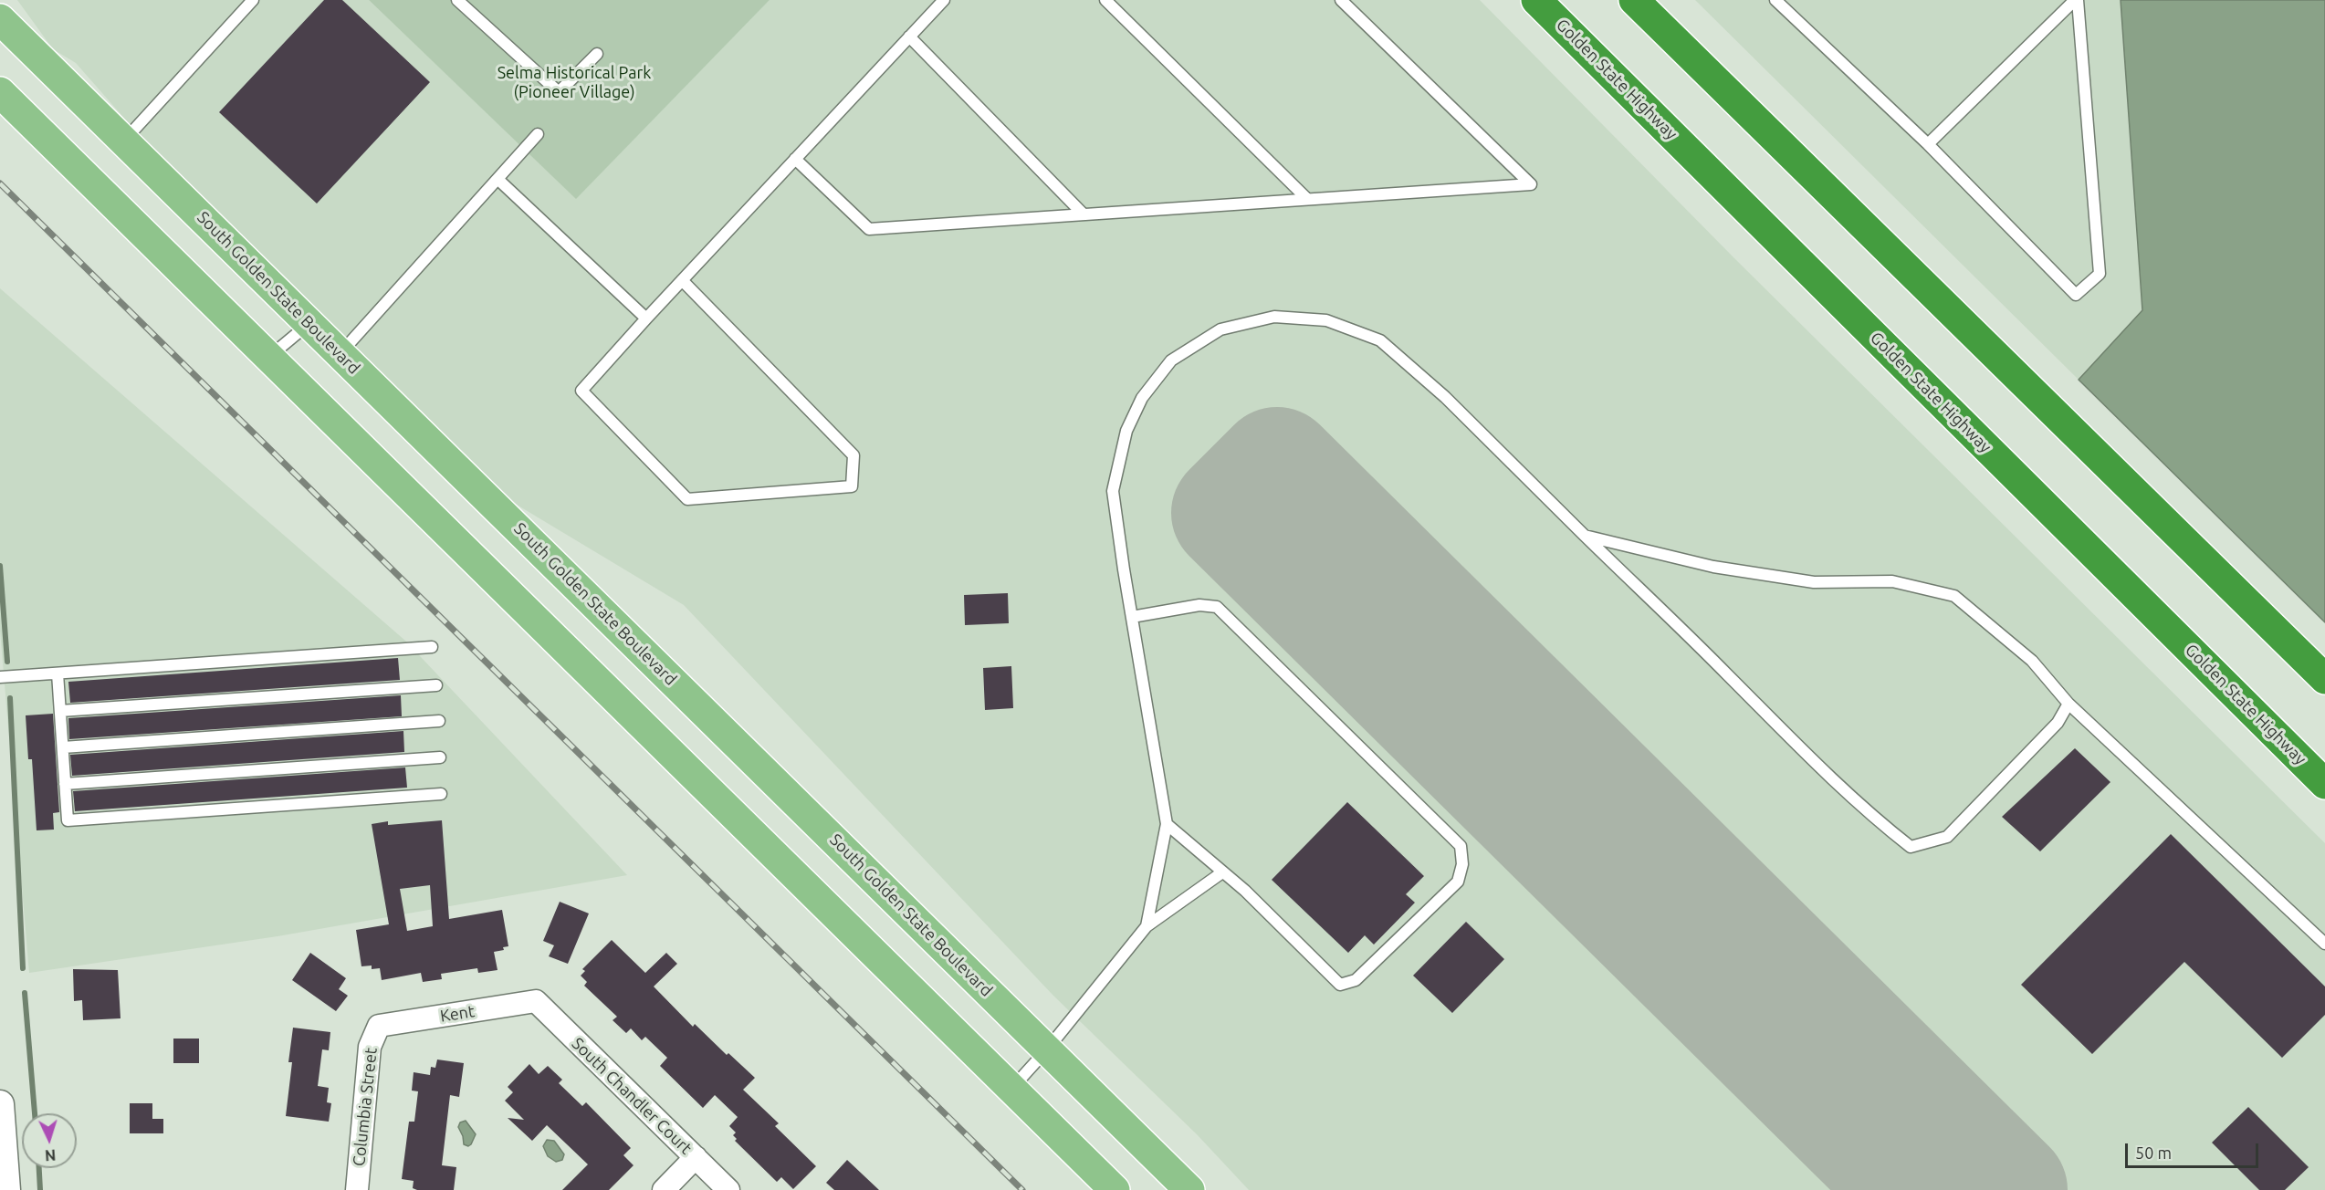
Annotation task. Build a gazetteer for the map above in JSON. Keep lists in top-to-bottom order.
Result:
{
  "streets": {
    "highway": ["Golden State Highway"],
    "main road": ["South Golden State Boulevard"],
    "street": ["Kent", "South Chandler Court", "Columbia Street"]
  },
  "crossings": [
    ["Kent", "South Chandler Court"],
    ["Kent", "Columbia Street"]
  ],
  "parks": ["Selma Historical Park (Pioneer Village)"],
  "scale_bar": "50 m",
  "north": "bottom"
}
